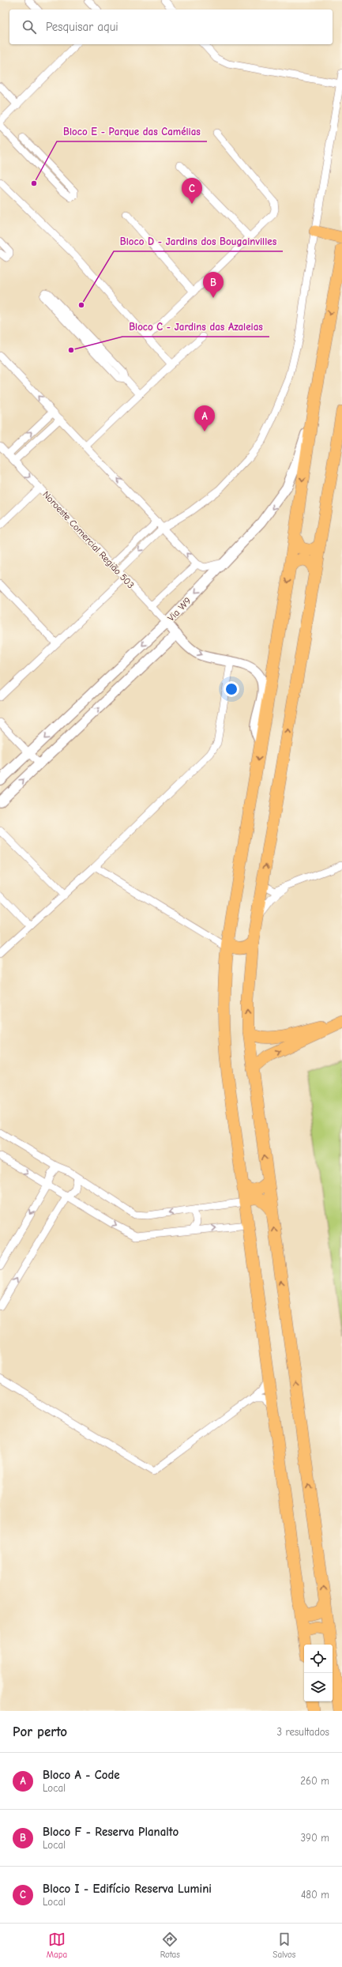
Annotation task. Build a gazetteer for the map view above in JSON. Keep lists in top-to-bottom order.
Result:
{
  "streets": {
    "street": ["Noroeste Comercial Região 503", "Via W9"]
  },
  "crossings": [
    ["Noroeste Comercial Região 503", "Via W9"]
  ],
  "places": ["Bloco E - Parque das Camélias", "Bloco D - Jardins dos Bougainvilles", "Bloco C - Jardins das Azaleias"],
  "page": {
    "search": "Pesquisar aqui",
    "pins": ["C", "B", "A"],
    "heading": ["Por perto", "3 resultados"],
    "list": [
      {
        "mark": "A",
        "name": "Bloco A - Code",
        "note": "Local",
        "value": "260 m"
      },
      {
        "mark": "B",
        "name": "Bloco F - Reserva Planalto",
        "note": "Local",
        "value": "390 m"
      },
      {
        "mark": "C",
        "name": "Bloco I - Edifício Reserva Lumini",
        "note": "Local",
        "value": "480 m"
      }
    ],
    "nav": ["Mapa", "Rotas", "Salvos"]
  }
}
